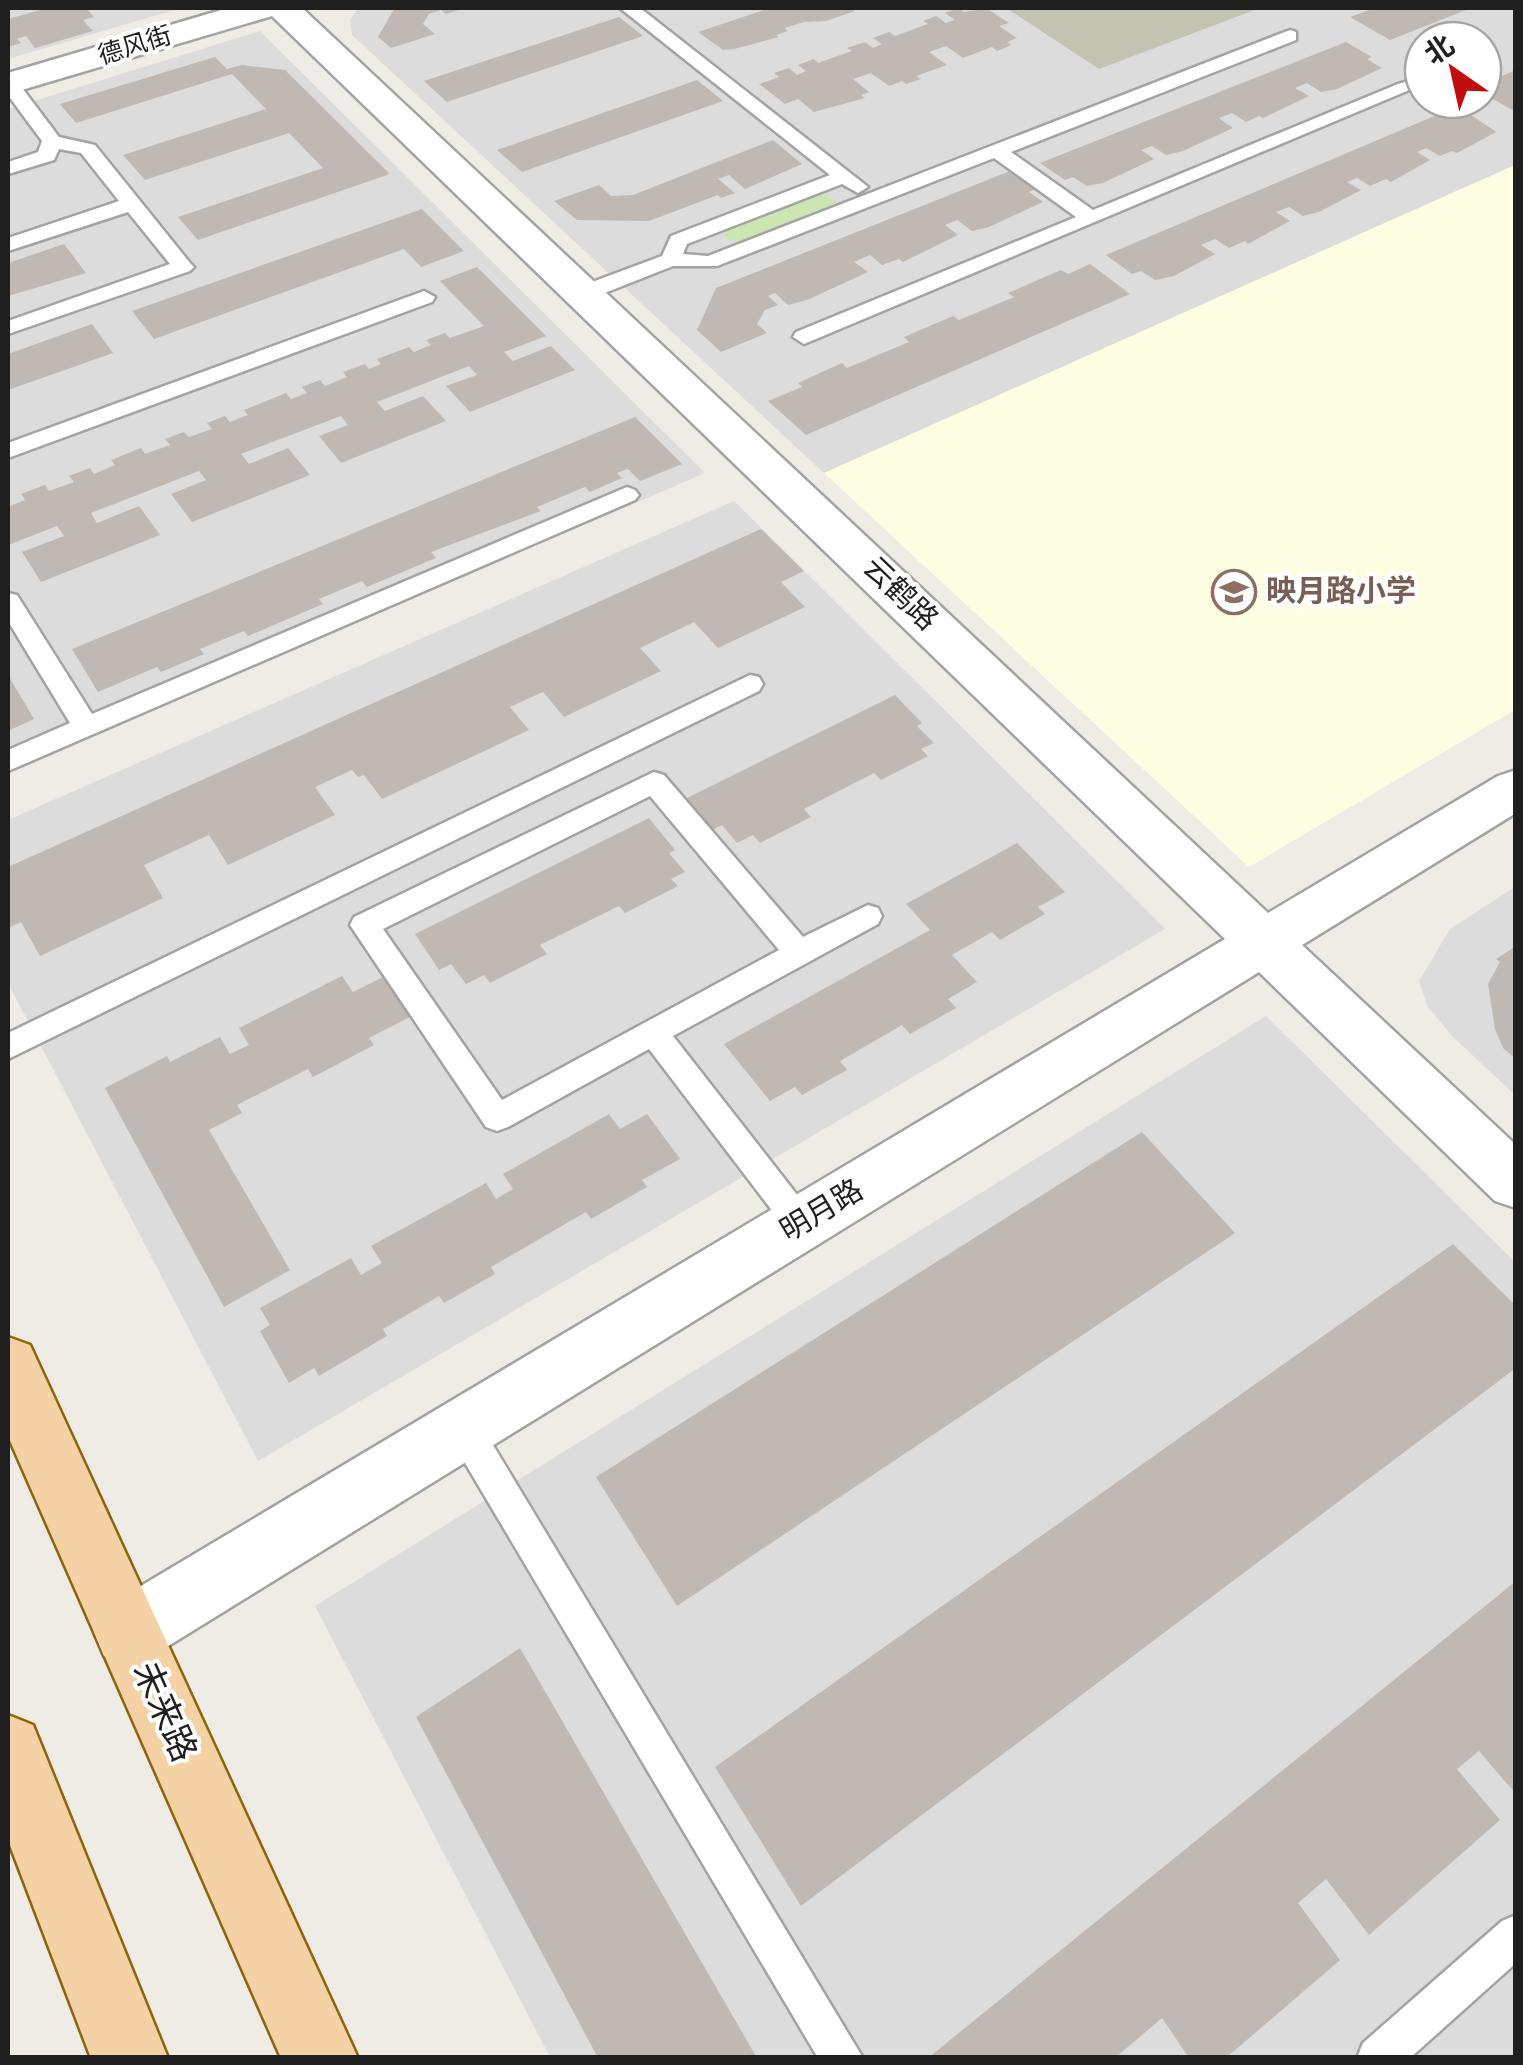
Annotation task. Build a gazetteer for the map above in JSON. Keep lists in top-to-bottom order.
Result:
{
  "streets": {
    "main road": ["未来路"],
    "street": ["德风街", "云鹤路", "明月路"]
  },
  "crossings": [
    ["云鹤路", "明月路"],
    ["明月路", "未来路"]
  ],
  "places": {
    "school or university": ["映月路小学"]
  },
  "north": "top left"
}
